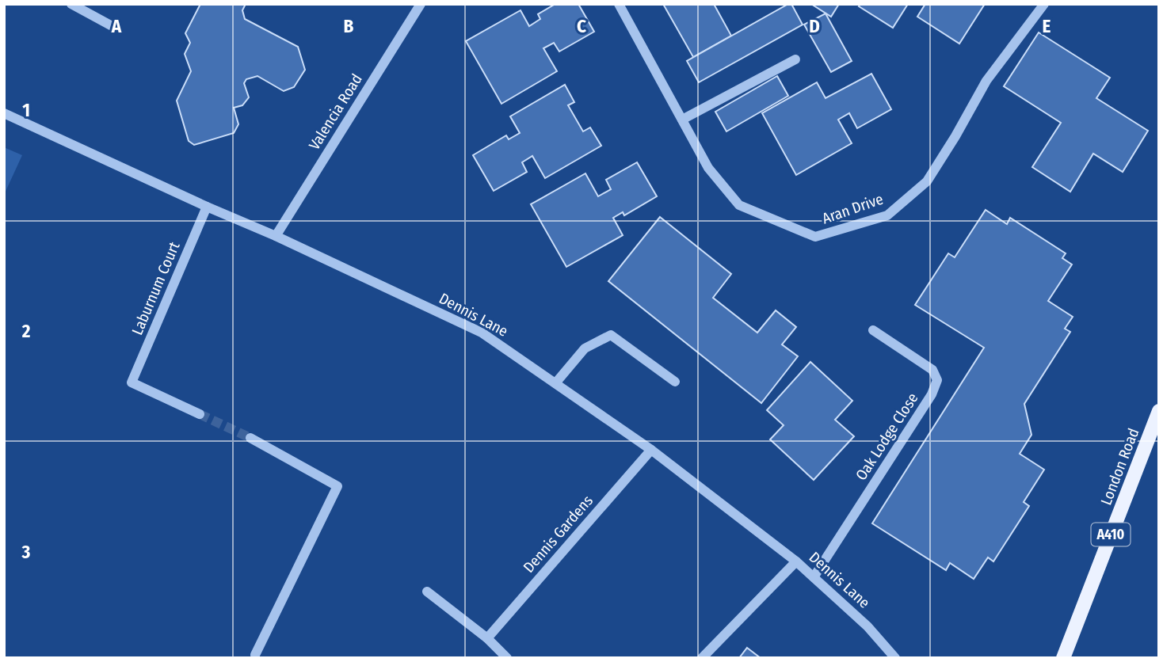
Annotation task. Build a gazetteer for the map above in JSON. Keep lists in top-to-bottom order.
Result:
{
  "streets": {
    "main road": ["London Road", "A410"],
    "street": [
      "Valencia Road",
      "Aran Drive",
      "Laburnum Court",
      "Dennis Lane",
      "Oak Lodge Close",
      "Dennis Gardens"
    ]
  },
  "crossings": [
    ["Valencia Road", "Dennis Lane"],
    ["Laburnum Court", "Dennis Lane"],
    ["Dennis Lane", "Oak Lodge Close"],
    ["Dennis Lane", "Dennis Gardens"]
  ],
  "grid": {
    "columns": [
      "A",
      "B",
      "C",
      "D",
      "E"
    ],
    "rows": ["1", "2", "3"]
  }
}
